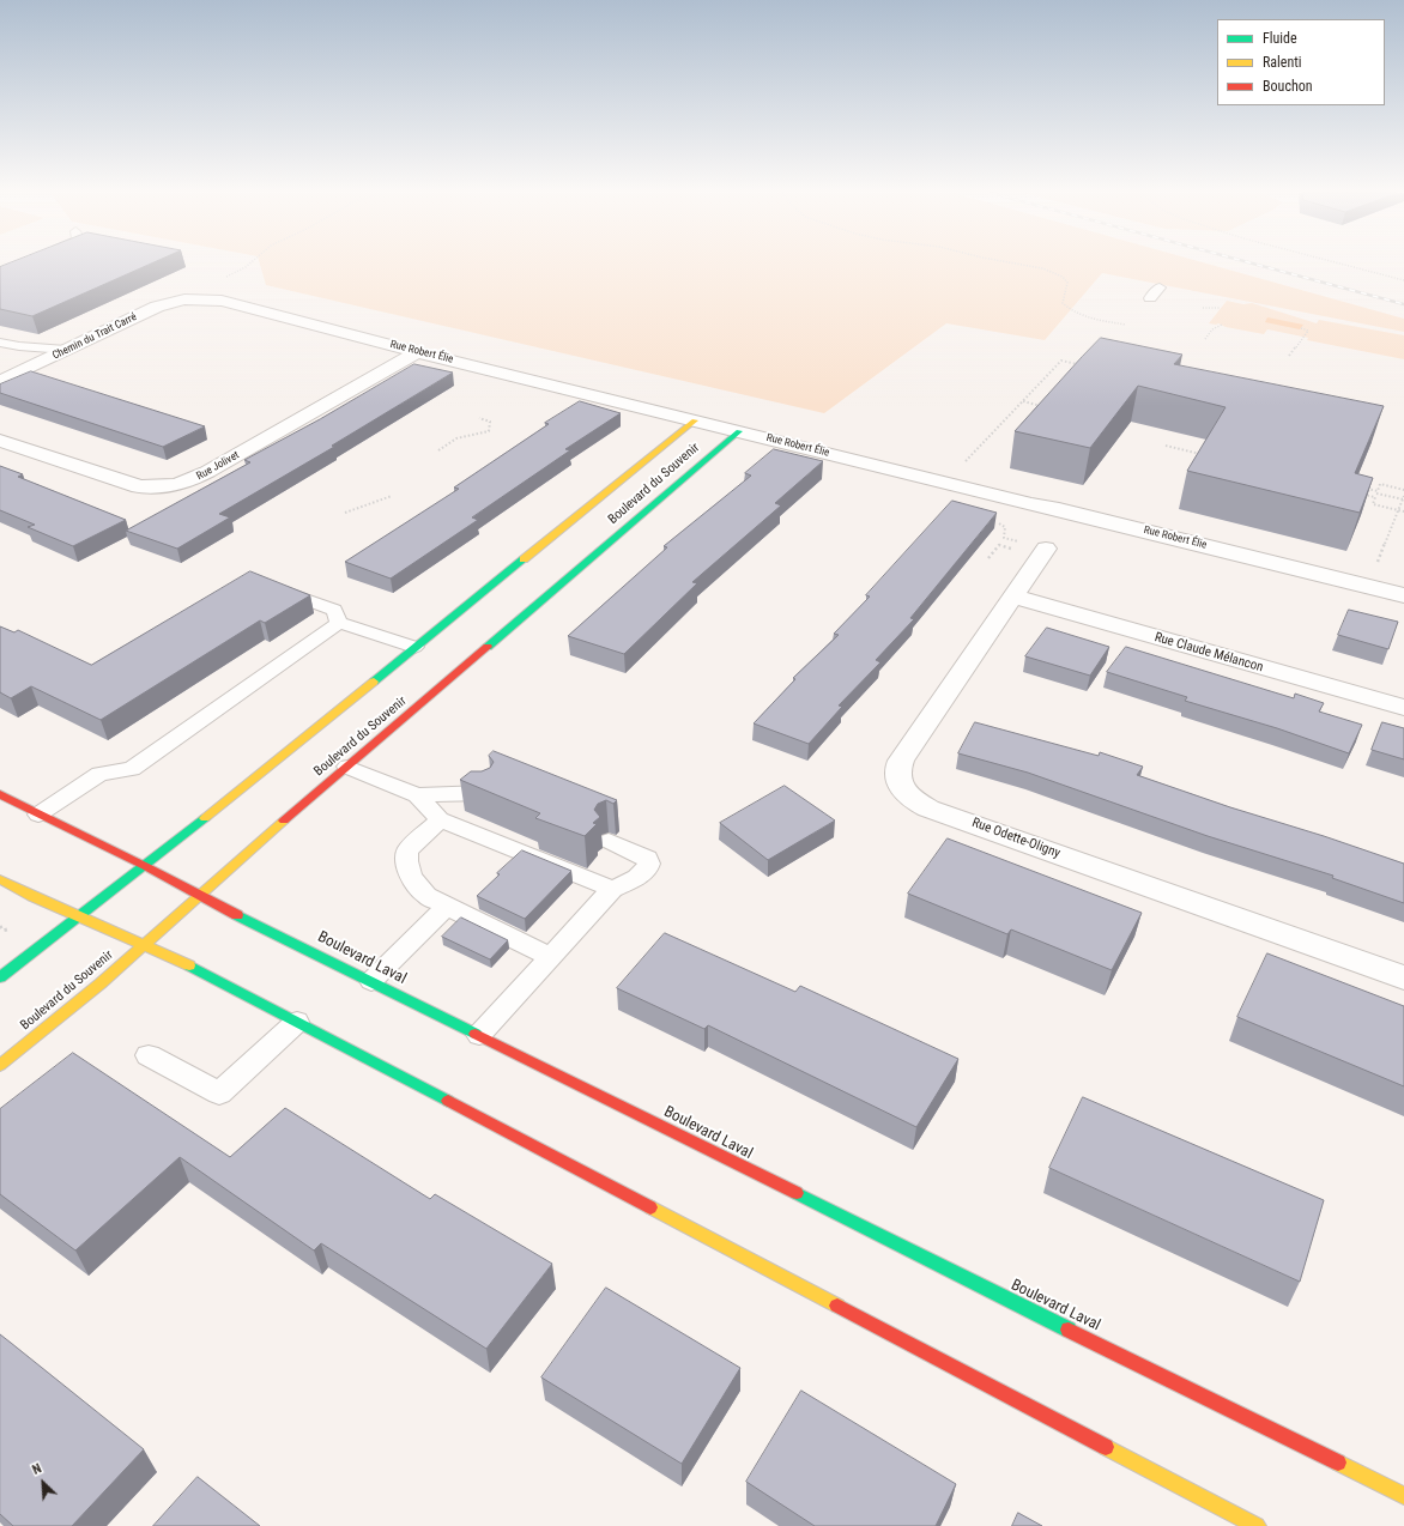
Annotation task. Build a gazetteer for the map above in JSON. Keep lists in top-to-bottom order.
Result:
{
  "streets": {
    "street": [
      "Chemin du Trait Carré",
      "Rue Robert Élie",
      "Rue Jolivet",
      "Boulevard du Souvenir",
      "Rue Claude Mélancon",
      "Rue Odette-Oligny",
      "Boulevard Laval"
    ]
  },
  "crossings": [
    ["Chemin du Trait Carré", "Rue Robert Élie"],
    ["Rue Robert Élie", "Rue Jolivet"],
    ["Rue Robert Élie", "Boulevard du Souvenir"],
    ["Boulevard du Souvenir", "Boulevard Laval"],
    ["Rue Claude Mélancon", "Rue Odette-Oligny"]
  ],
  "legend": ["Fluide", "Ralenti", "Bouchon"],
  "north": "top left"
}
